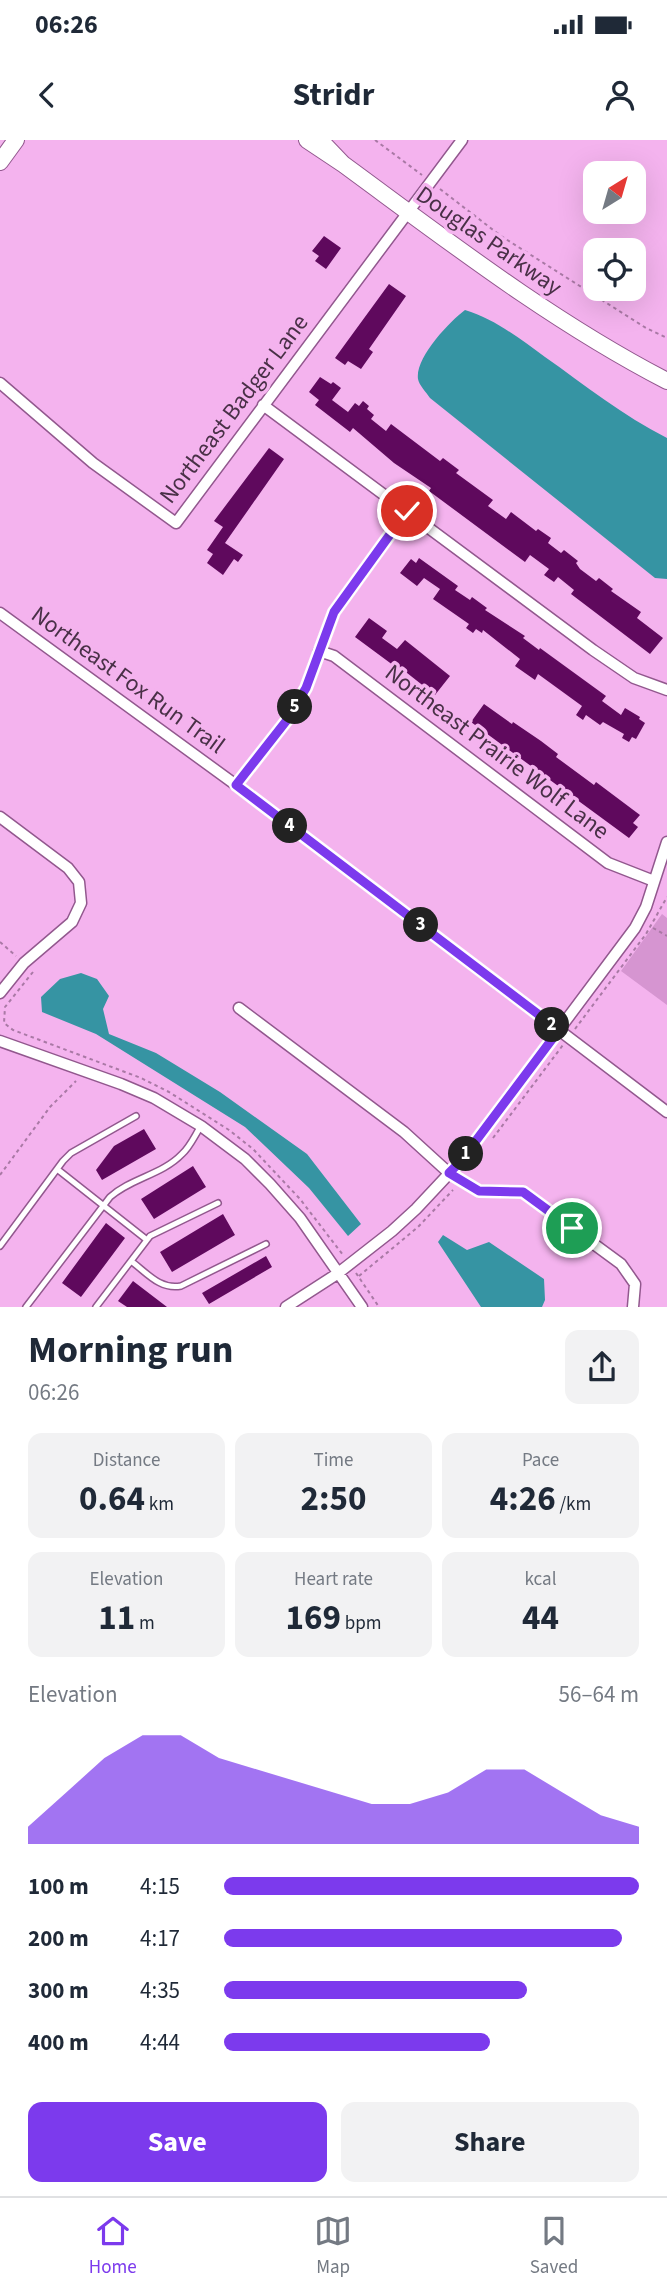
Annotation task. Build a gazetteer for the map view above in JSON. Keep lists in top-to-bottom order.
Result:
{
  "streets": {
    "street": [
      "Douglas Parkway",
      "Northeast Badger Lane",
      "Northeast Fox Run Trail",
      "Northeast Prairie Wolf Lane"
    ]
  },
  "crossings": [
    ["Douglas Parkway", "Northeast Badger Lane"]
  ],
  "north": "top right",
  "page": {
    "status": "06:26",
    "header": "Stridr",
    "pins": [
      "5",
      "4",
      "3",
      "2",
      "1"
    ],
    "heading": ["Morning run", "06:26"],
    "stats": [
      ["Distance", "0.64 km"],
      ["Time", "2:50"],
      ["Pace", "4:26 /km"],
      ["Elevation", "11 m"],
      ["Heart rate", "169 bpm"],
      ["kcal", "44"]
    ],
    "chart": ["Elevation", "56–64 m"],
    "list": [
      {
        "name": "100 m",
        "note": "4:15"
      },
      {
        "name": "200 m",
        "note": "4:17"
      },
      {
        "name": "300 m",
        "note": "4:35"
      },
      {
        "name": "400 m",
        "note": "4:44"
      }
    ],
    "buttons": ["Save", "Share"],
    "tabs": ["Home", "Map", "Saved"]
  }
}
